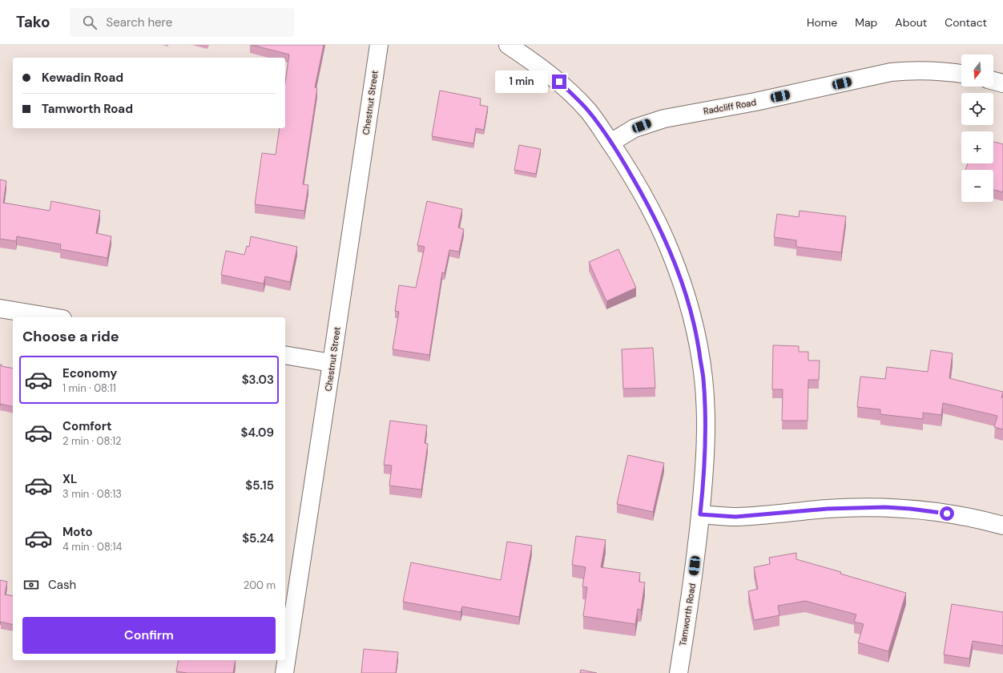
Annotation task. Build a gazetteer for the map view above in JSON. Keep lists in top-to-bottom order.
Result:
{
  "streets": {
    "street": ["Chestnut Street", "Radcliff Road", "Tamworth Road"]
  },
  "crossings": [
    ["Radcliff Road", "Tamworth Road"]
  ],
  "north": "bottom",
  "page": {
    "header": "Tako",
    "search": "Search here",
    "nav": [
      "Home",
      "Map",
      "About",
      "Contact"
    ],
    "map_buttons": ["+", "−"],
    "banner": ["Kewadin Road", "Tamworth Road"],
    "bubble": "1 min",
    "heading": "Choose a ride",
    "list": [
      {
        "name": "Economy",
        "note": "1 min · 08:11",
        "value": "$3.03"
      },
      {
        "name": "Comfort",
        "note": "2 min · 08:12",
        "value": "$4.09"
      },
      {
        "name": "XL",
        "note": "3 min · 08:13",
        "value": "$5.15"
      },
      {
        "name": "Moto",
        "note": "4 min · 08:14",
        "value": "$5.24"
      }
    ],
    "pay": ["Cash", "200 m"],
    "buttons": "Confirm"
  }
}
